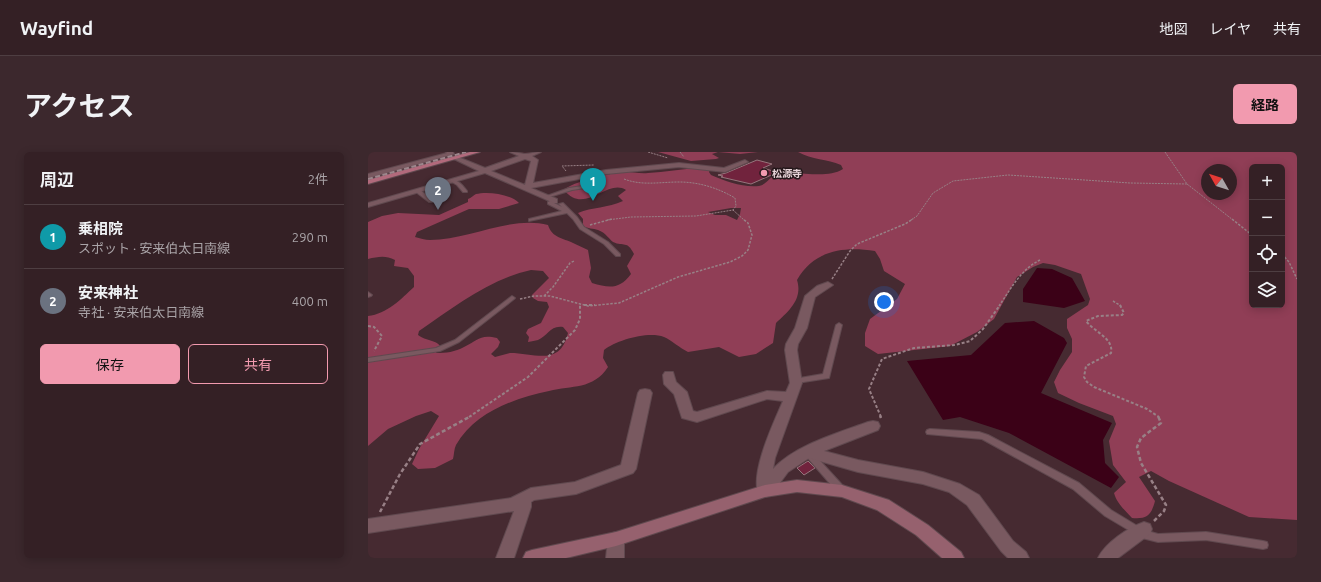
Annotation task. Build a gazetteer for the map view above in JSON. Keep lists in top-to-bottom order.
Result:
{
  "places": ["松源寺"],
  "north": "top left",
  "page": {
    "header": "Wayfind",
    "nav": ["地図", "レイヤ", "共有"],
    "title": "アクセス",
    "buttons": [
      "経路",
      ["保存", "共有"]
    ],
    "heading": ["周辺", "2件"],
    "map_buttons": ["+", "−"],
    "pins": ["1", "2"],
    "list": [
      {
        "mark": "1",
        "name": "乗相院",
        "note": "スポット · 安来伯太日南線",
        "value": "290 m"
      },
      {
        "mark": "2",
        "name": "安来神社",
        "note": "寺社 · 安来伯太日南線",
        "value": "400 m"
      }
    ]
  }
}
